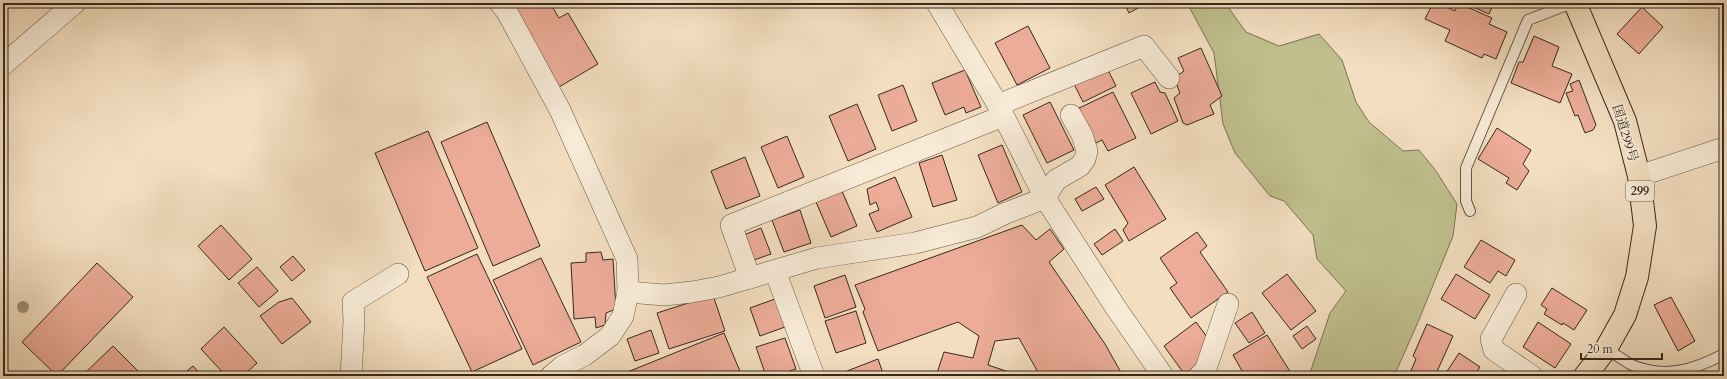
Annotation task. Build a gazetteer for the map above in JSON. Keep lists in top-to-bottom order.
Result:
{
  "streets": {
    "highway": ["国道299号", "299"]
  },
  "scale_bar": "20 m"
}
